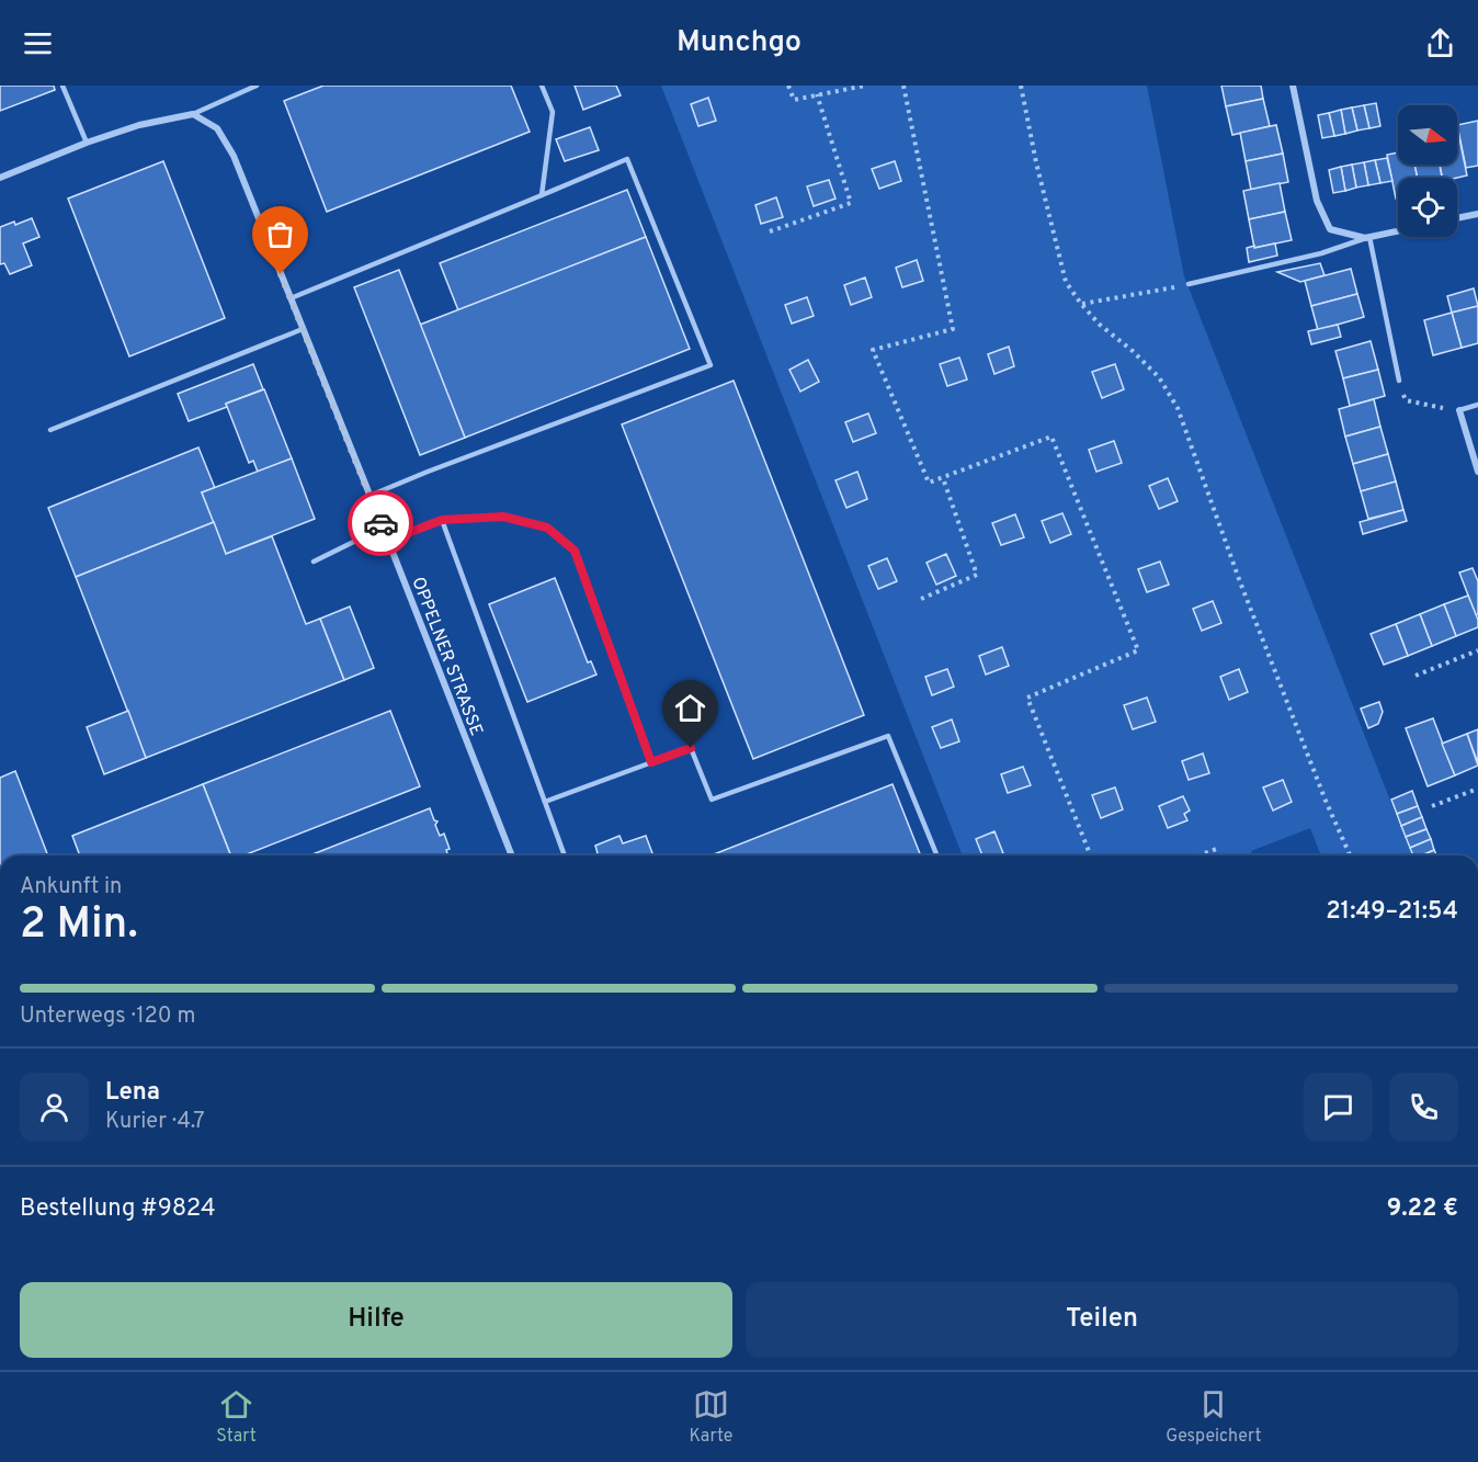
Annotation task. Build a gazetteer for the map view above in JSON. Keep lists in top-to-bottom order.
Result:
{
  "streets": {
    "street": ["OPPELNER STRASSE"]
  },
  "north": "right",
  "page": {
    "header": "Munchgo",
    "heading": ["2 Min.", "Ankunft in", "21:49–21:54"],
    "panel": [
      "Lena",
      "Kurier · 4.7",
      "Bestellung #9824",
      "9.22 €"
    ],
    "bar": "Unterwegs · 120 m",
    "buttons": ["Hilfe", "Teilen"],
    "tabs": ["Start", "Karte", "Gespeichert"]
  }
}
